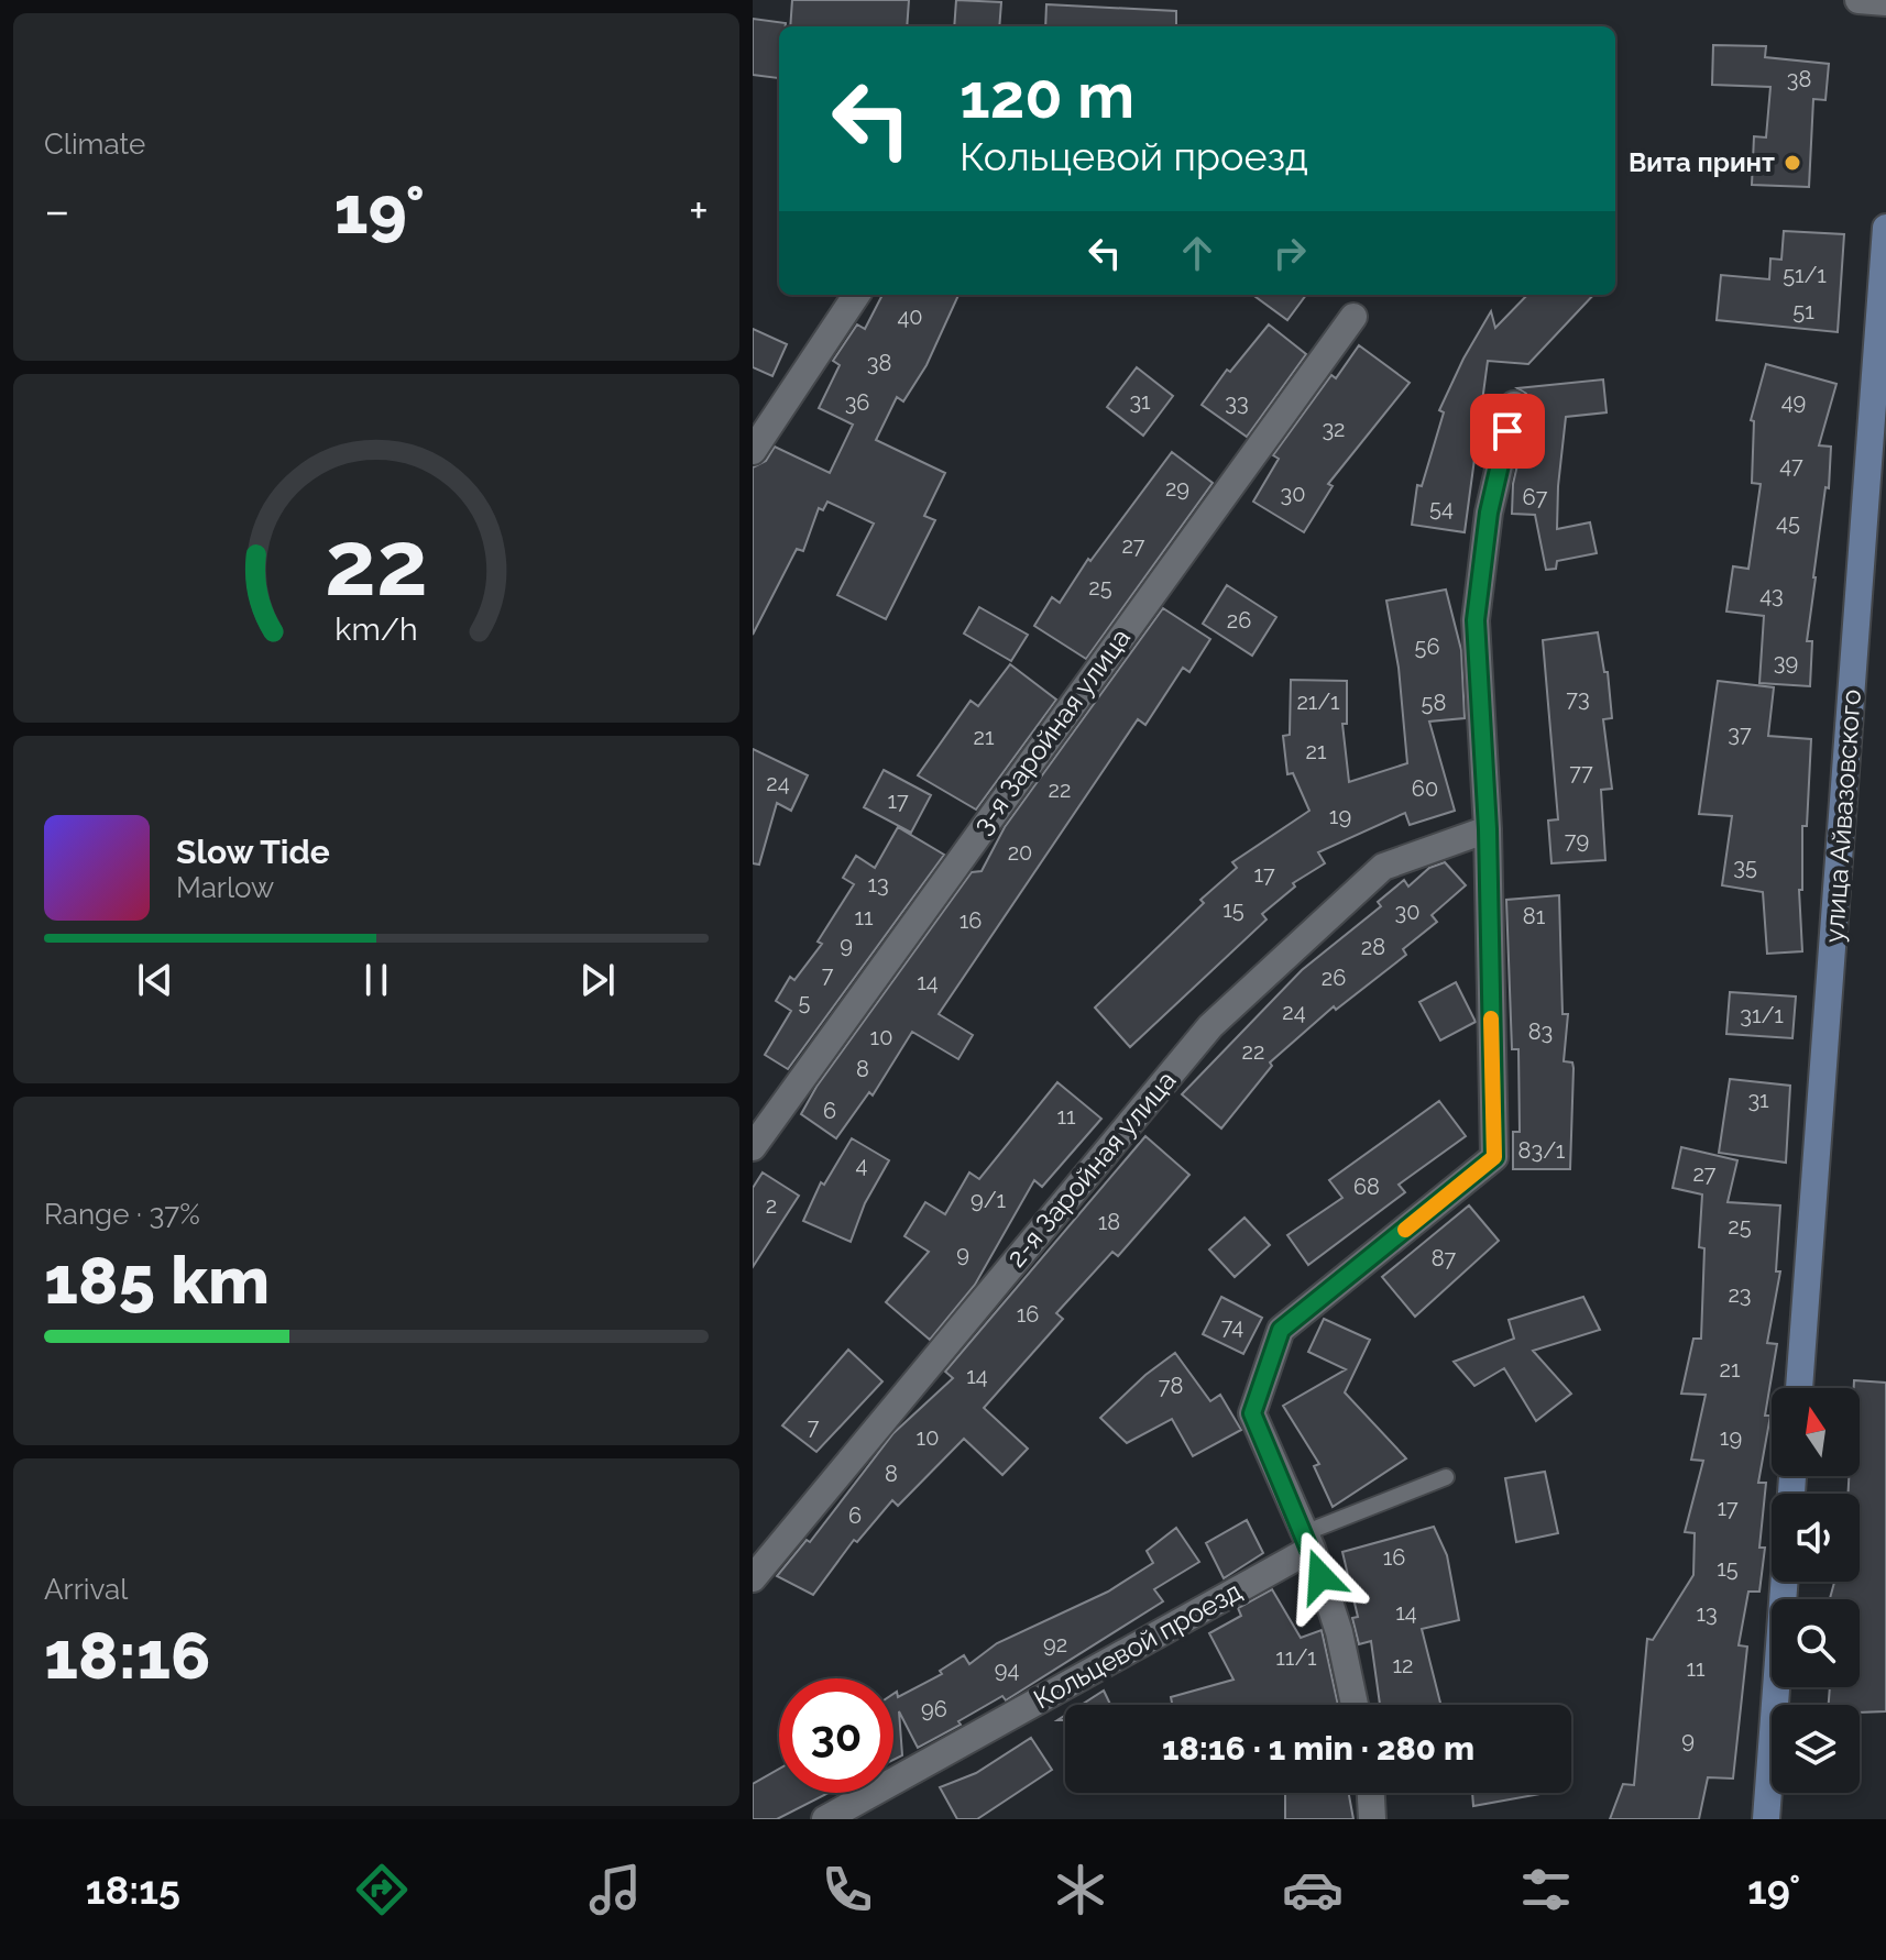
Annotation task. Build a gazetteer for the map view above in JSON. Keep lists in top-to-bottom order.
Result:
{
  "streets": {
    "street": [
      "3-я Заройная улица",
      "улица Айвазовского",
      "2-я Заройная улица",
      "Кольцевой проезд"
    ]
  },
  "places": ["Вита принт"],
  "house_numbers": [
    "38",
    "51/1",
    "51",
    "40",
    "38",
    "31",
    "49",
    "36",
    "33",
    "32",
    "47",
    "29",
    "30",
    "67",
    "54",
    "45",
    "27",
    "25",
    "43",
    "26",
    "56",
    "39",
    "73",
    "21/1",
    "58",
    "37",
    "21",
    "21",
    "77",
    "24",
    "60",
    "22",
    "17",
    "19",
    "79",
    "20",
    "35",
    "17",
    "13",
    "15",
    "30",
    "81",
    "11",
    "16",
    "9",
    "28",
    "7",
    "26",
    "14",
    "5",
    "24",
    "31/1",
    "83",
    "10",
    "22",
    "8",
    "31",
    "6",
    "11",
    "83/1",
    "4",
    "27",
    "68",
    "9/1",
    "2",
    "18",
    "25",
    "9",
    "87",
    "23",
    "16",
    "74",
    "21",
    "14",
    "78",
    "7",
    "10",
    "19",
    "8",
    "17",
    "6",
    "16",
    "15",
    "14",
    "13",
    "92",
    "11/1",
    "12",
    "11",
    "94",
    "96",
    "9"
  ],
  "north": "top",
  "page": {
    "tile": [
      "Climate",
      ["Range · 37%", "185 km"],
      ["Arrival", "18:16"]
    ],
    "turn": ["120 m", "Кольцевой проезд"],
    "heat": ["−", "19°", "+"],
    "song": ["Slow Tide", "Marlow"],
    "limit": "30",
    "trip": "18:16 · 1 min · 280 m",
    "tabs": ["18:15", "19°"],
    "gauge": ["22", "km/h"]
  }
}
